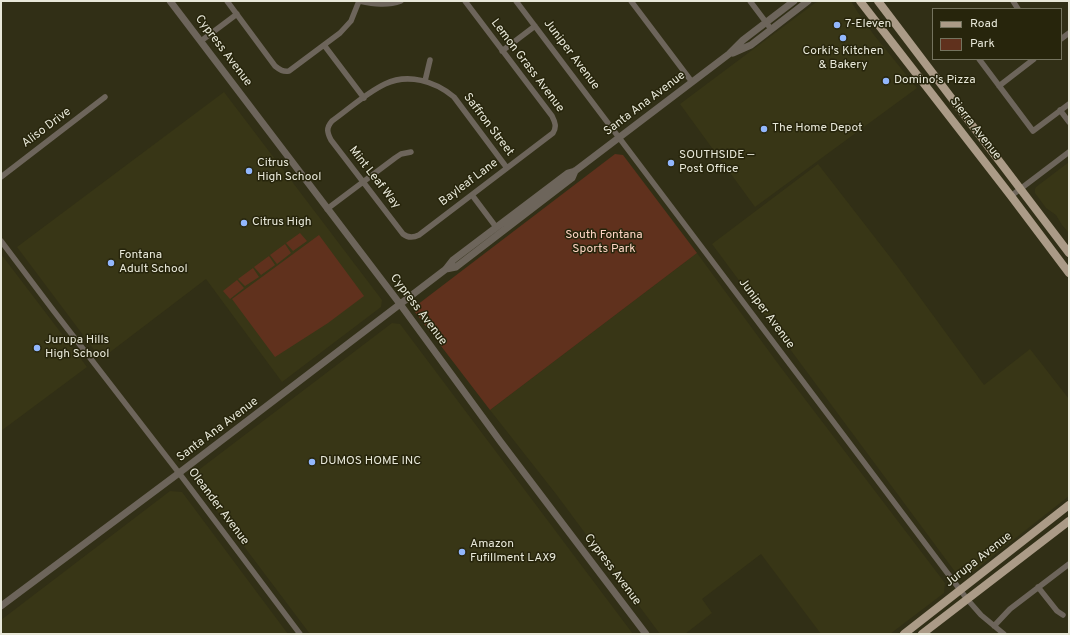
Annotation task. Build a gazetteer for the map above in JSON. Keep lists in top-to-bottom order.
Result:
{
  "streets": {
    "main road": ["Sierra Avenue", "Jurupa Avenue"],
    "street": [
      "Cypress Avenue",
      "Juniper Avenue",
      "Lemon Grass Avenue",
      "Santa Ana Avenue",
      "Saffron Street",
      "Aliso Drive",
      "Mint Leaf Way",
      "Bayleaf Lane",
      "Oleander Avenue"
    ]
  },
  "crossings": [
    ["Cypress Avenue", "Santa Ana Avenue"],
    ["Juniper Avenue", "Santa Ana Avenue"],
    ["Juniper Avenue", "Jurupa Avenue"],
    ["Lemon Grass Avenue", "Bayleaf Lane"],
    ["Santa Ana Avenue", "Oleander Avenue"],
    ["Saffron Street", "Mint Leaf Way"],
    ["Saffron Street", "Bayleaf Lane"],
    ["Mint Leaf Way", "Bayleaf Lane"]
  ],
  "parks": ["South Fontana Sports Park"],
  "places": [
    "7-Eleven",
    "Corki's Kitchen & Bakery",
    "Domino's Pizza",
    "The Home Depot",
    "SOUTHSIDE — Post Office",
    "Citrus High School",
    "Citrus High",
    "Fontana Adult School",
    "Jurupa Hills High School",
    "DUMOS HOME INC",
    "Amazon Fufillment LAX9"
  ],
  "legend": ["Road", "Park"]
}
